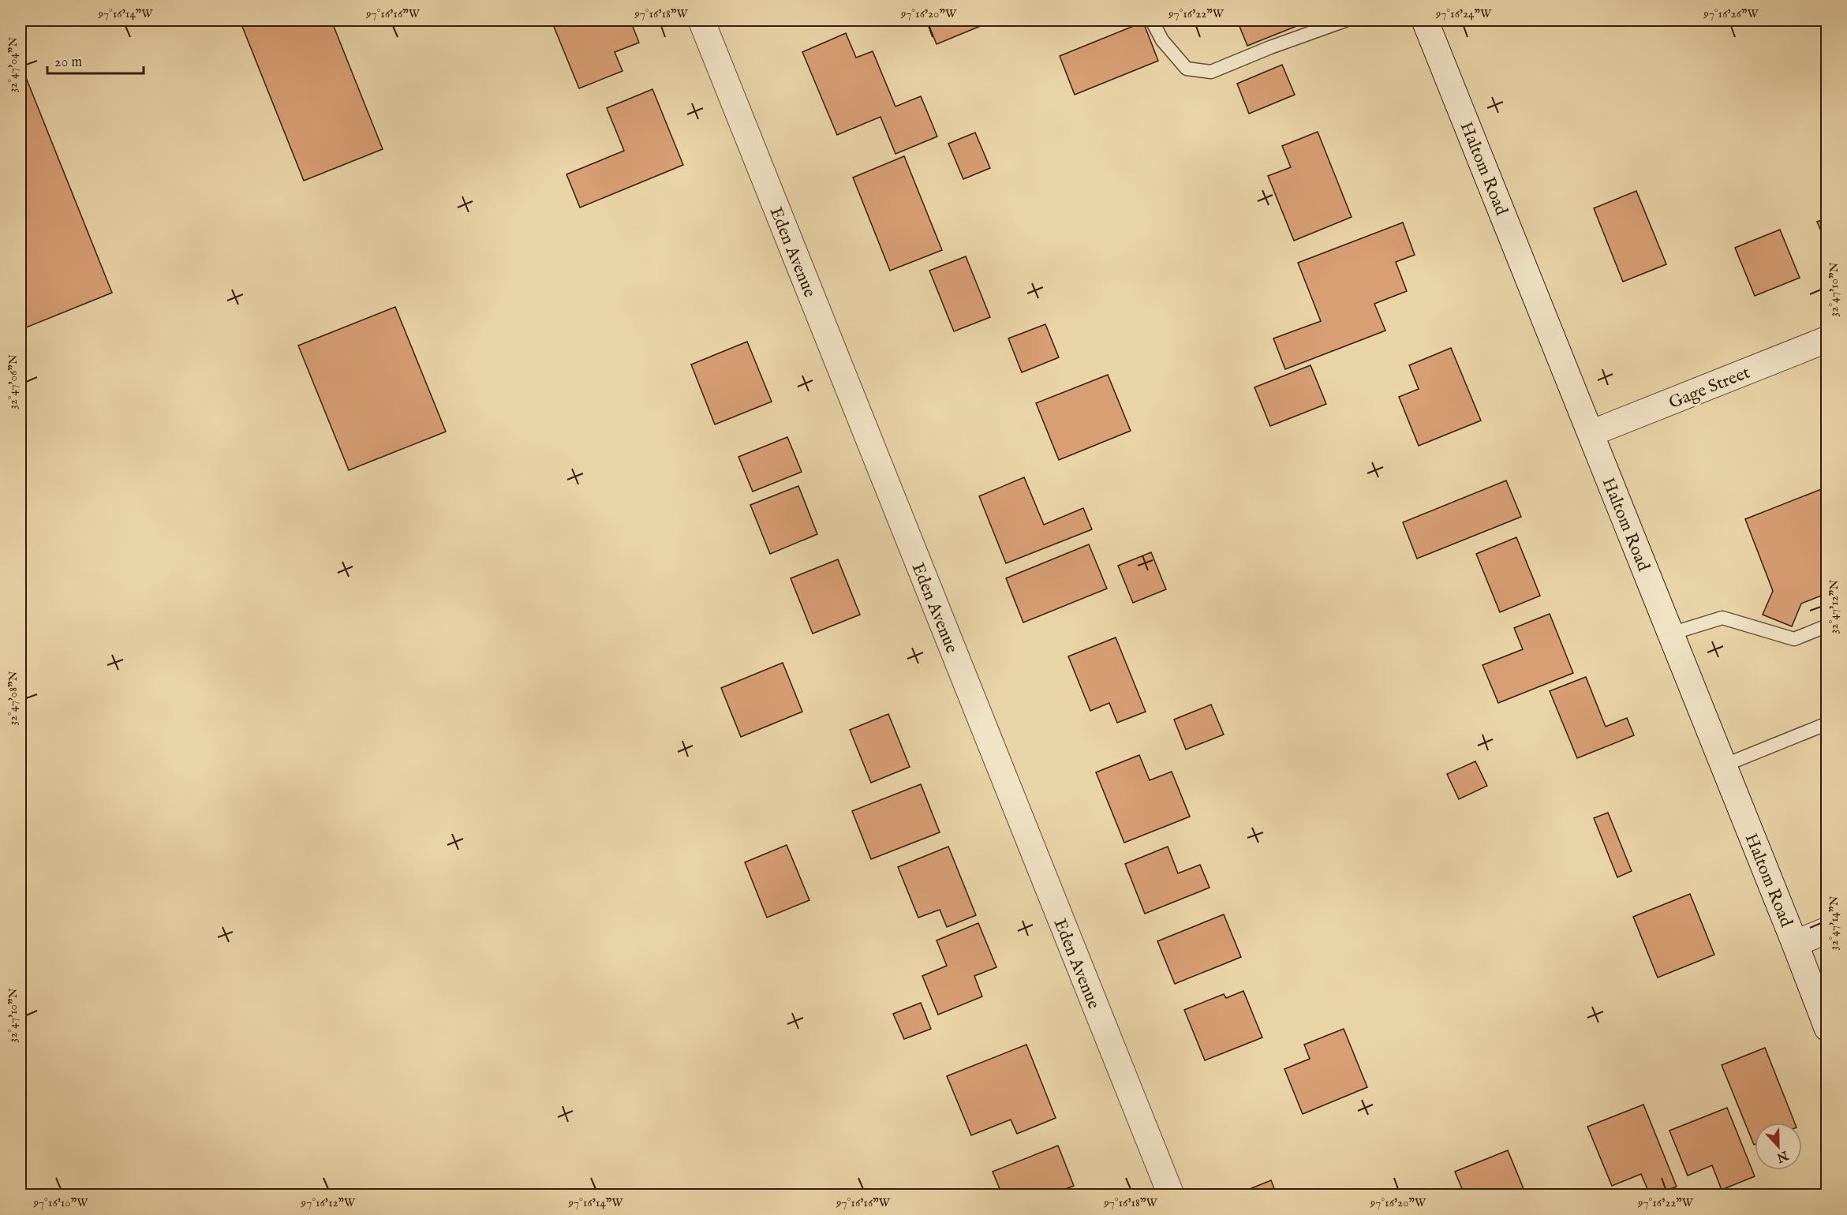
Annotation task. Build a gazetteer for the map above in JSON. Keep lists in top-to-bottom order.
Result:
{
  "streets": {
    "street": ["Haltom Road", "Eden Avenue", "Gage Street"]
  },
  "crossings": [
    ["Haltom Road", "Gage Street"]
  ],
  "scale_bar": "20 m",
  "north": "bottom",
  "coordinates": [
    "97°16'14\"W",
    "97°16'16\"W",
    "97°16'18\"W",
    "97°16'20\"W",
    "97°16'22\"W",
    "97°16'24\"W",
    "97°16'26\"W",
    "32°47'04\"N",
    "32°47'10\"N",
    "32°47'06\"N",
    "32°47'12\"N",
    "32°47'08\"N",
    "32°47'14\"N",
    "97°16'10\"W",
    "97°16'12\"W"
  ]
}
